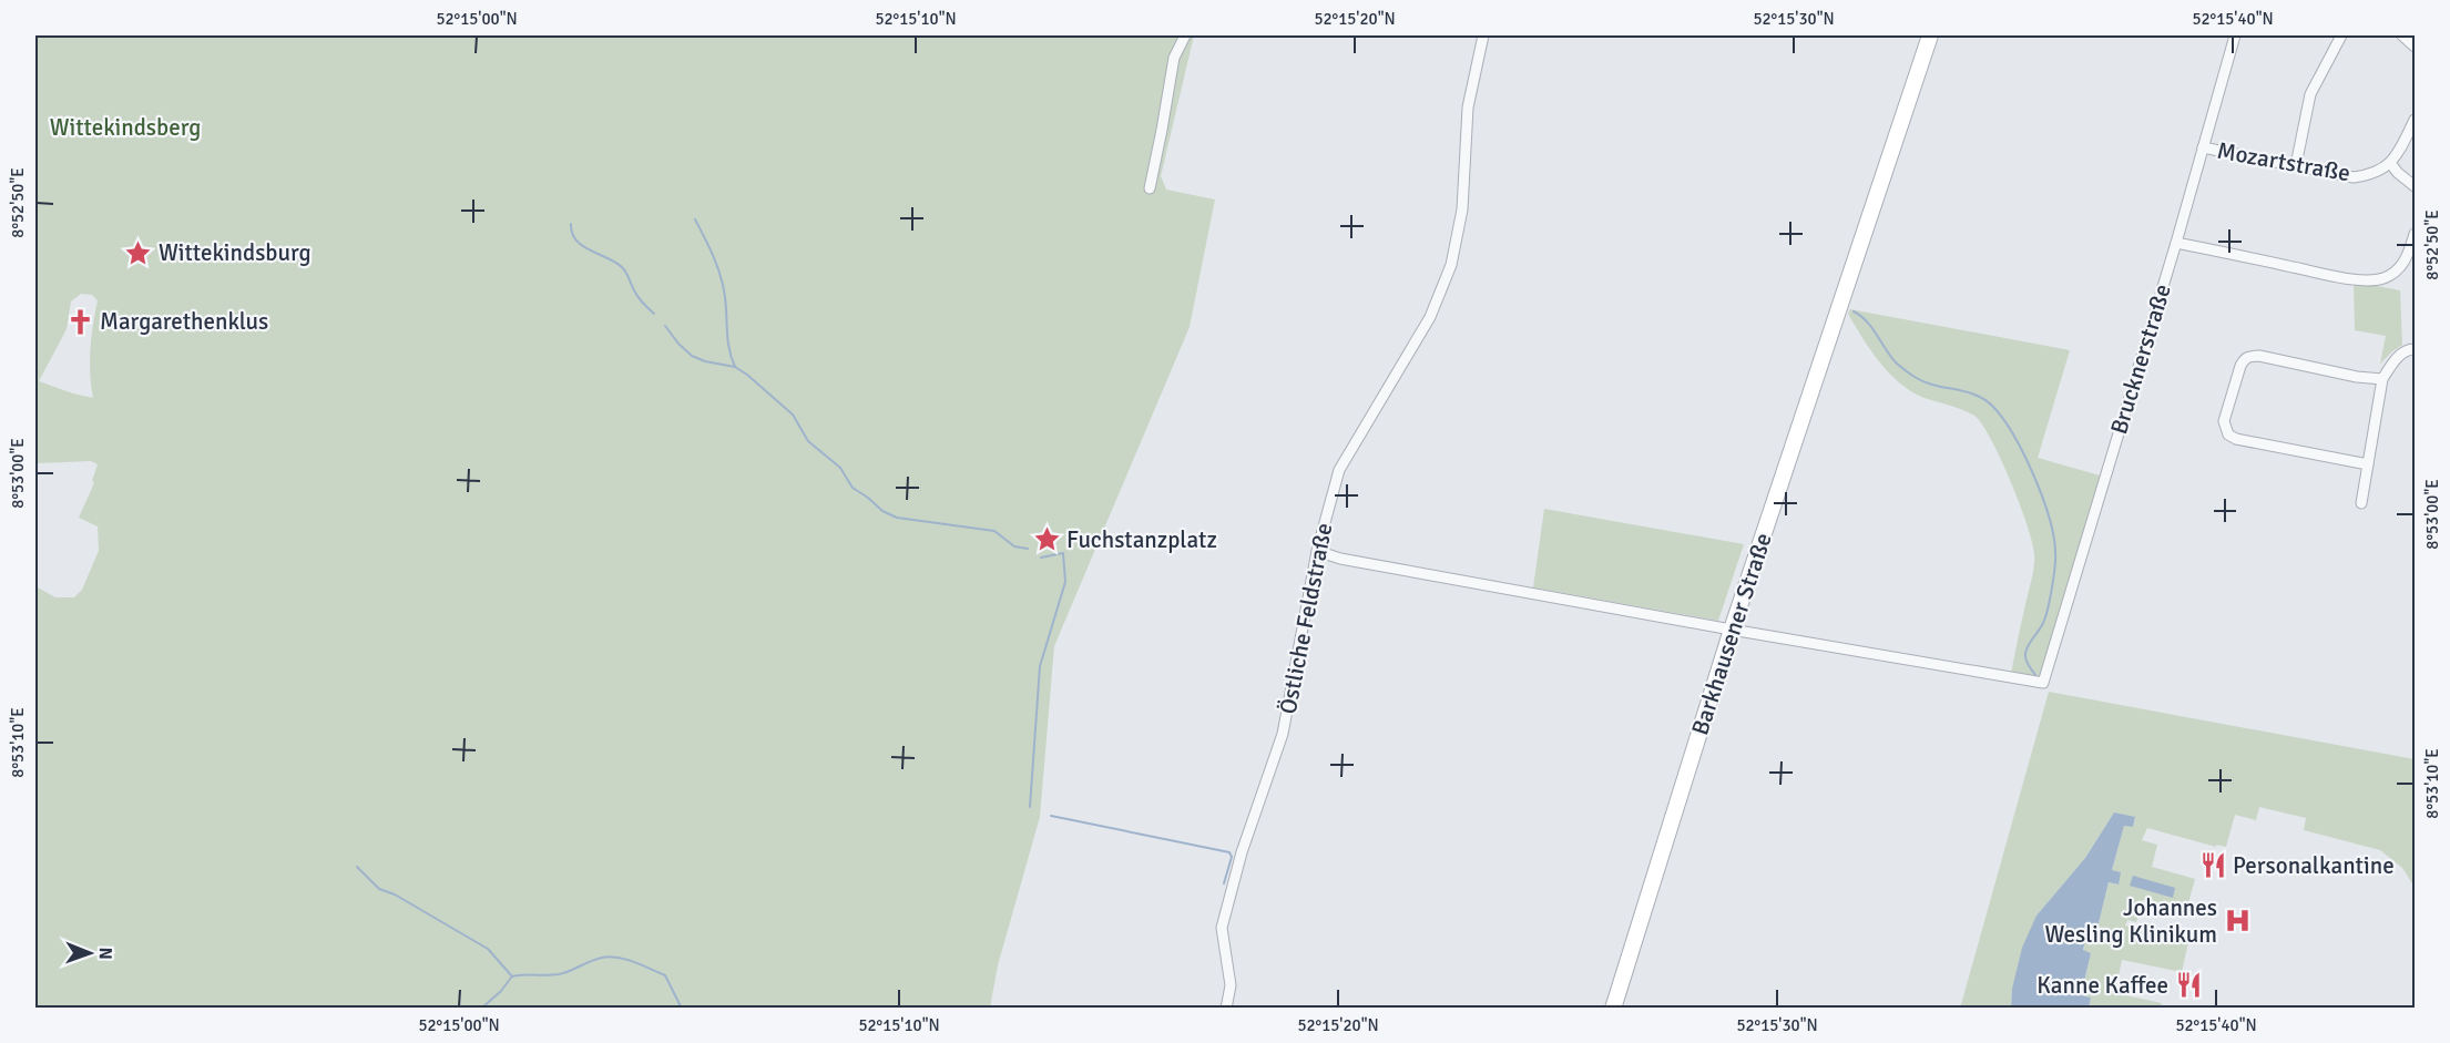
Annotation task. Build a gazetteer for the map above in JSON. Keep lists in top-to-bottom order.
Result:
{
  "streets": {
    "main road": ["Barkhausener Straße"],
    "street": ["Mozartstraße", "Brucknerstraße", "Östliche Feldstraße"]
  },
  "crossings": [
    ["Mozartstraße", "Brucknerstraße"],
    ["Brucknerstraße", "Barkhausener Straße"]
  ],
  "parks": ["Wittekindsberg"],
  "places": {
    "place": ["Wittekindsburg", "Fuchstanzplatz"],
    "church": ["Margarethenklus"],
    "restaurant": ["Personalkantine", "Kanne Kaffee"],
    "hospital": ["Johannes Wesling Klinikum"]
  },
  "north": "right",
  "coordinates": [
    "52°15'00\"N",
    "52°15'10\"N",
    "52°15'20\"N",
    "52°15'30\"N",
    "52°15'40\"N",
    "8°52'50\"E",
    "8°53'00\"E",
    "8°53'10\"E"
  ]
}
